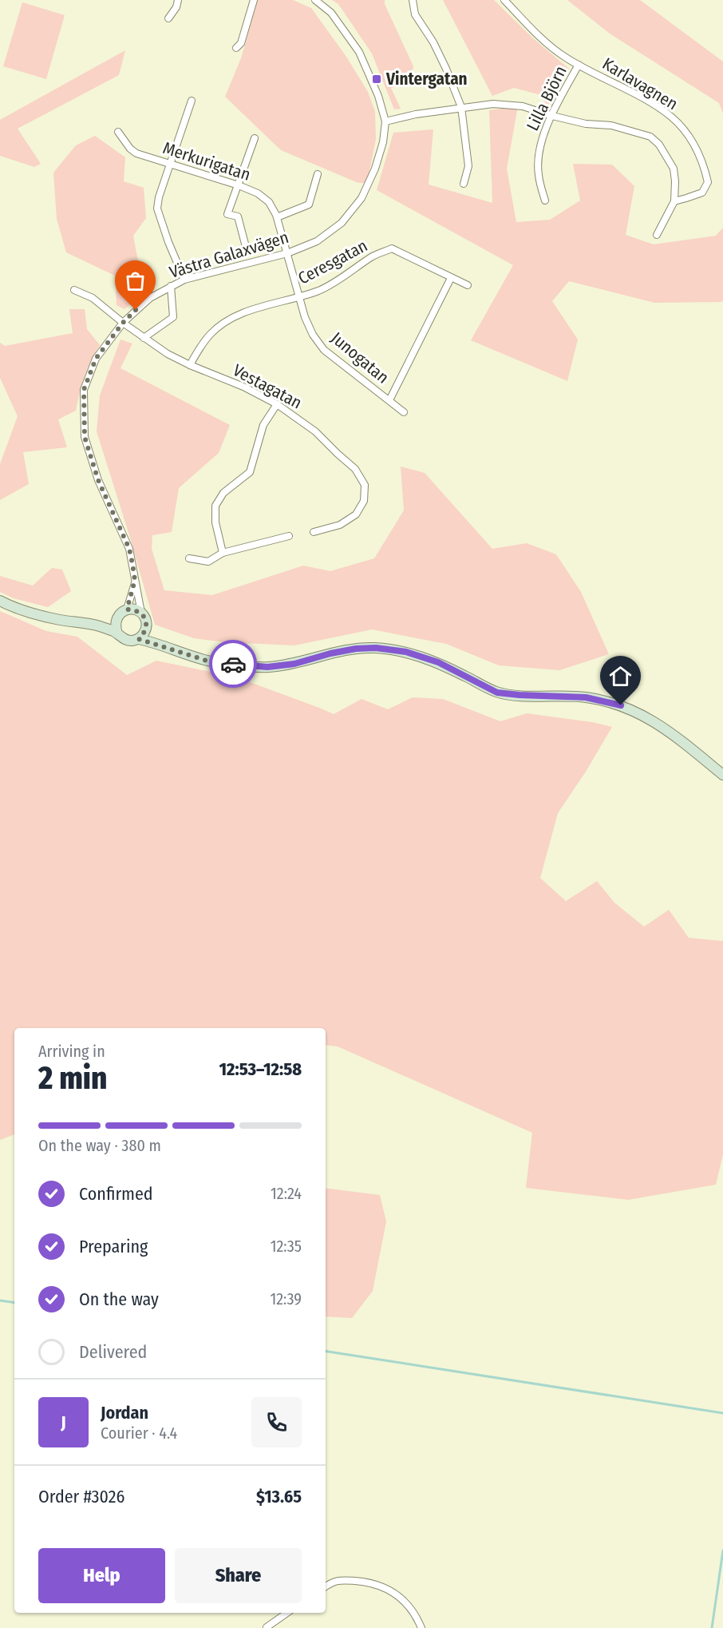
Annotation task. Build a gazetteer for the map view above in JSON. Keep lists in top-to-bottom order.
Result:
{
  "streets": {
    "street": [
      "Karlavagnen",
      "Lilla Björn",
      "Merkurigatan",
      "Västra Galaxvägen",
      "Ceresgatan",
      "Junogatan",
      "Vestagatan"
    ]
  },
  "crossings": [
    ["Karlavagnen", "Lilla Björn"],
    ["Merkurigatan", "Västra Galaxvägen"],
    ["Merkurigatan", "Junogatan"],
    ["Västra Galaxvägen", "Junogatan"],
    ["Västra Galaxvägen", "Vestagatan"],
    ["Ceresgatan", "Junogatan"],
    ["Ceresgatan", "Vestagatan"]
  ],
  "places": {
    "transit": ["Vintergatan"]
  },
  "page": {
    "heading": ["2 min", "Arriving in", "12:53–12:58"],
    "panel": [
      "Jordan",
      "Courier · 4.4",
      "Order #3026",
      "$13.65"
    ],
    "bar": "On the way · 380 m",
    "list": [
      ["Confirmed", "12:24"],
      ["Preparing", "12:35"],
      ["On the way", "12:39"],
      "Delivered"
    ],
    "round": "J",
    "buttons": ["Help", "Share"]
  }
}
